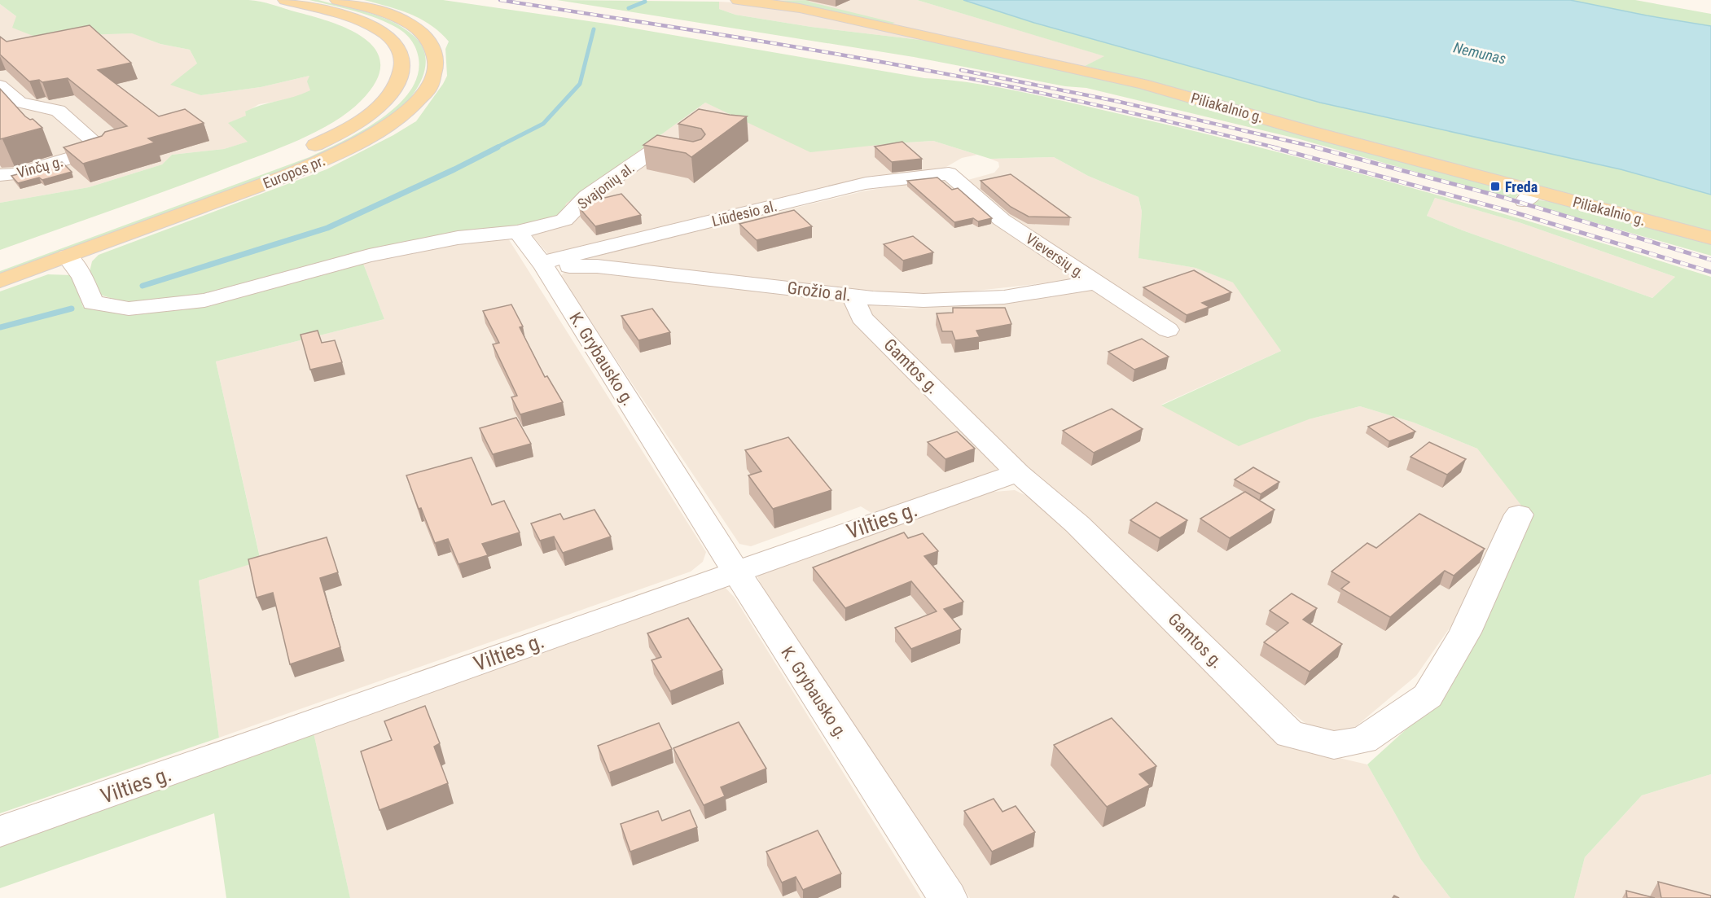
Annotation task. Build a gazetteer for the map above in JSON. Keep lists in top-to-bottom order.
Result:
{
  "streets": {
    "main road": ["Piliakalnio g.", "Europos pr."],
    "street": [
      "Vinčų g.",
      "Svajonių al.",
      "Liūdesio al.",
      "Vieversių g.",
      "Grožio al.",
      "K. Grybausko g.",
      "Gamtos g.",
      "Vilties g."
    ]
  },
  "crossings": [
    ["Svajonių al.", "K. Grybausko g."],
    ["Liūdesio al.", "Vieversių g."],
    ["Liūdesio al.", "Grožio al."],
    ["Liūdesio al.", "K. Grybausko g."],
    ["Vieversių g.", "Grožio al."],
    ["Grožio al.", "K. Grybausko g."],
    ["Grožio al.", "Gamtos g."],
    ["K. Grybausko g.", "Vilties g."],
    ["Gamtos g.", "Vilties g."]
  ],
  "water": ["Nemunas"],
  "places": {
    "transit": ["Freda"]
  }
}
